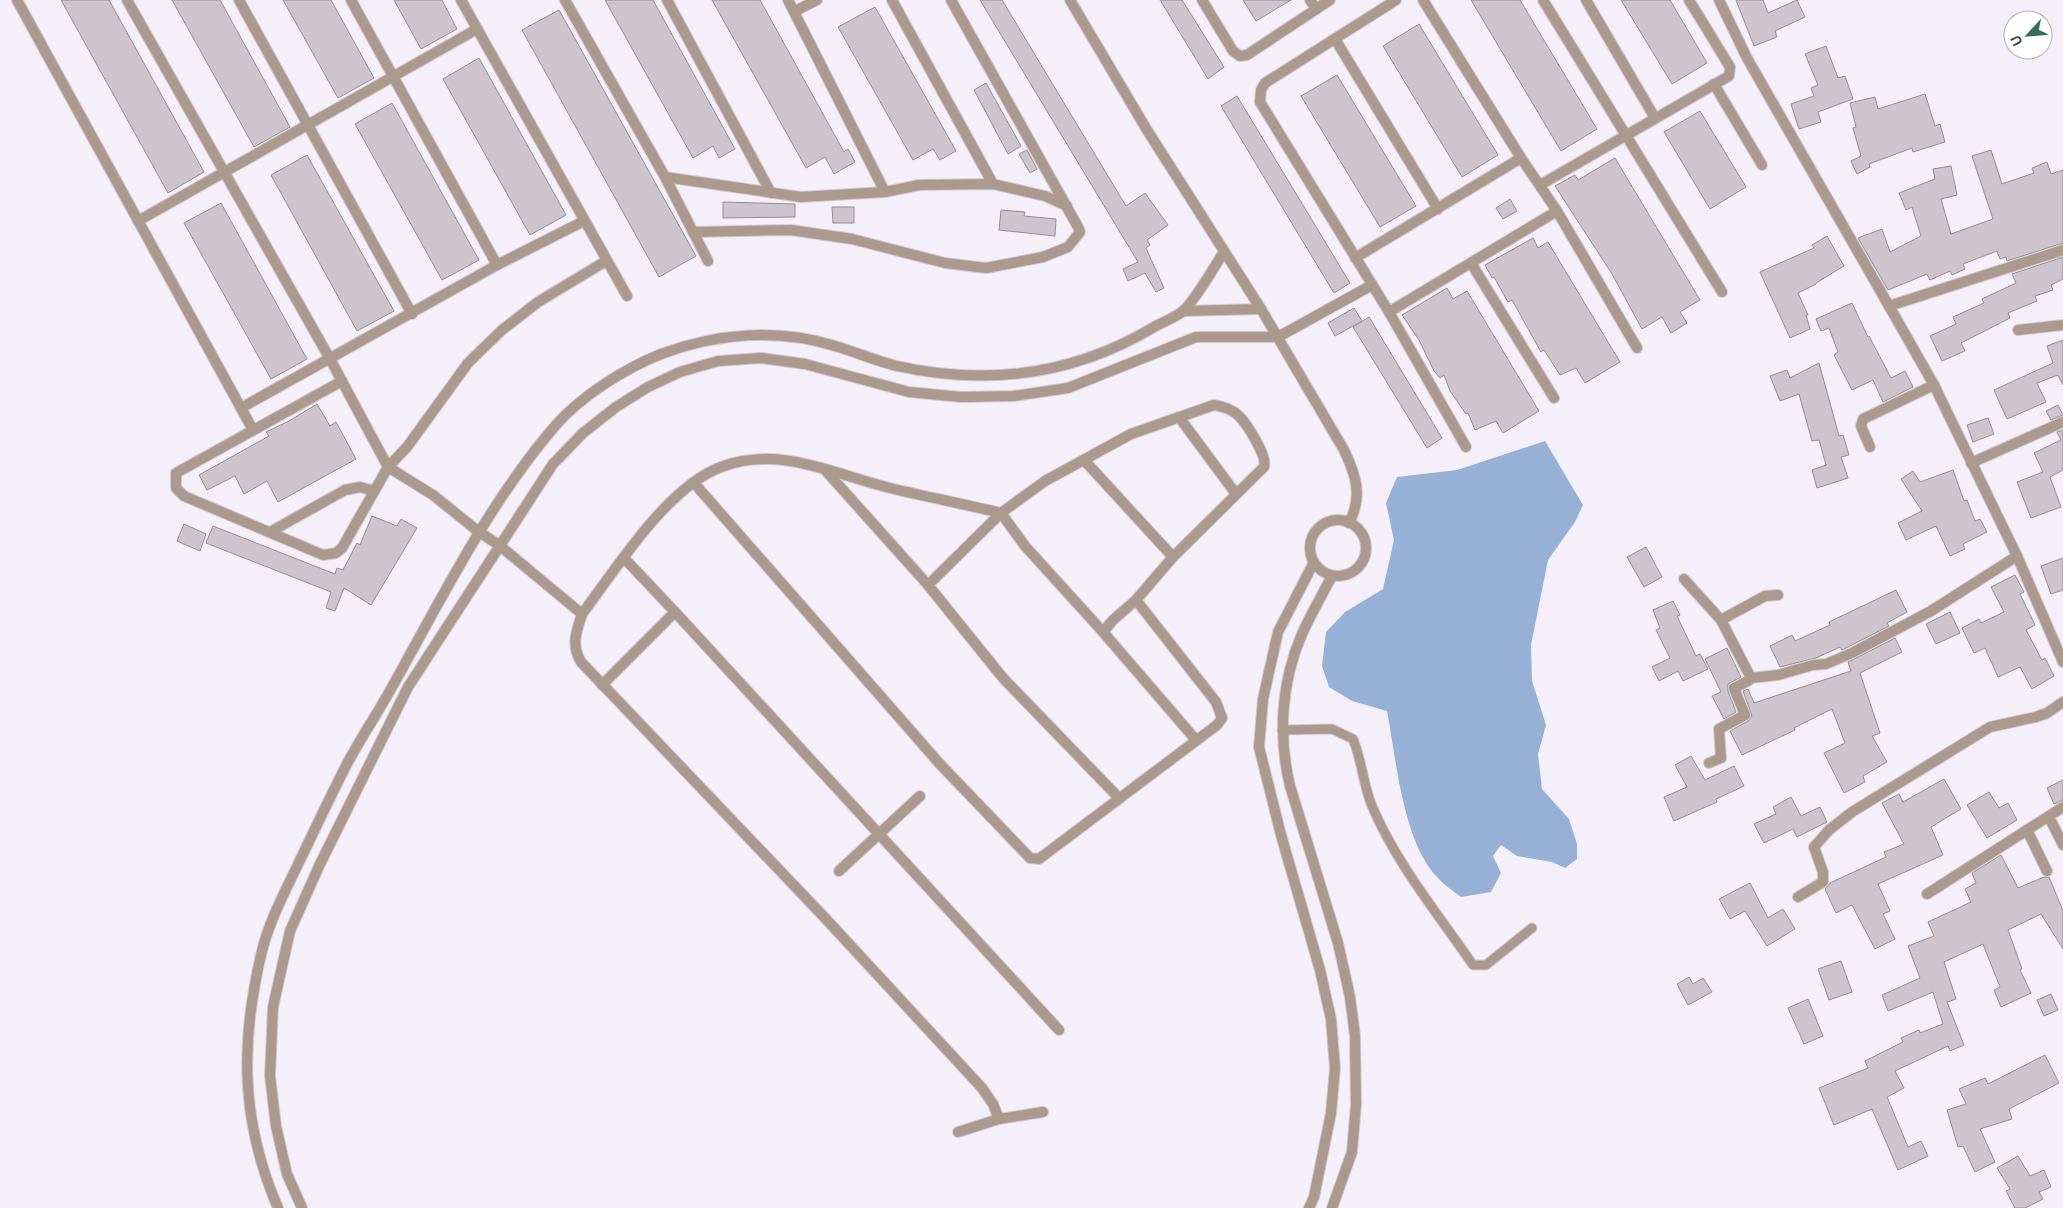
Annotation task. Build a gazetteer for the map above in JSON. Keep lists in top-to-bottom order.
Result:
{
  "north": "bottom left"
}
